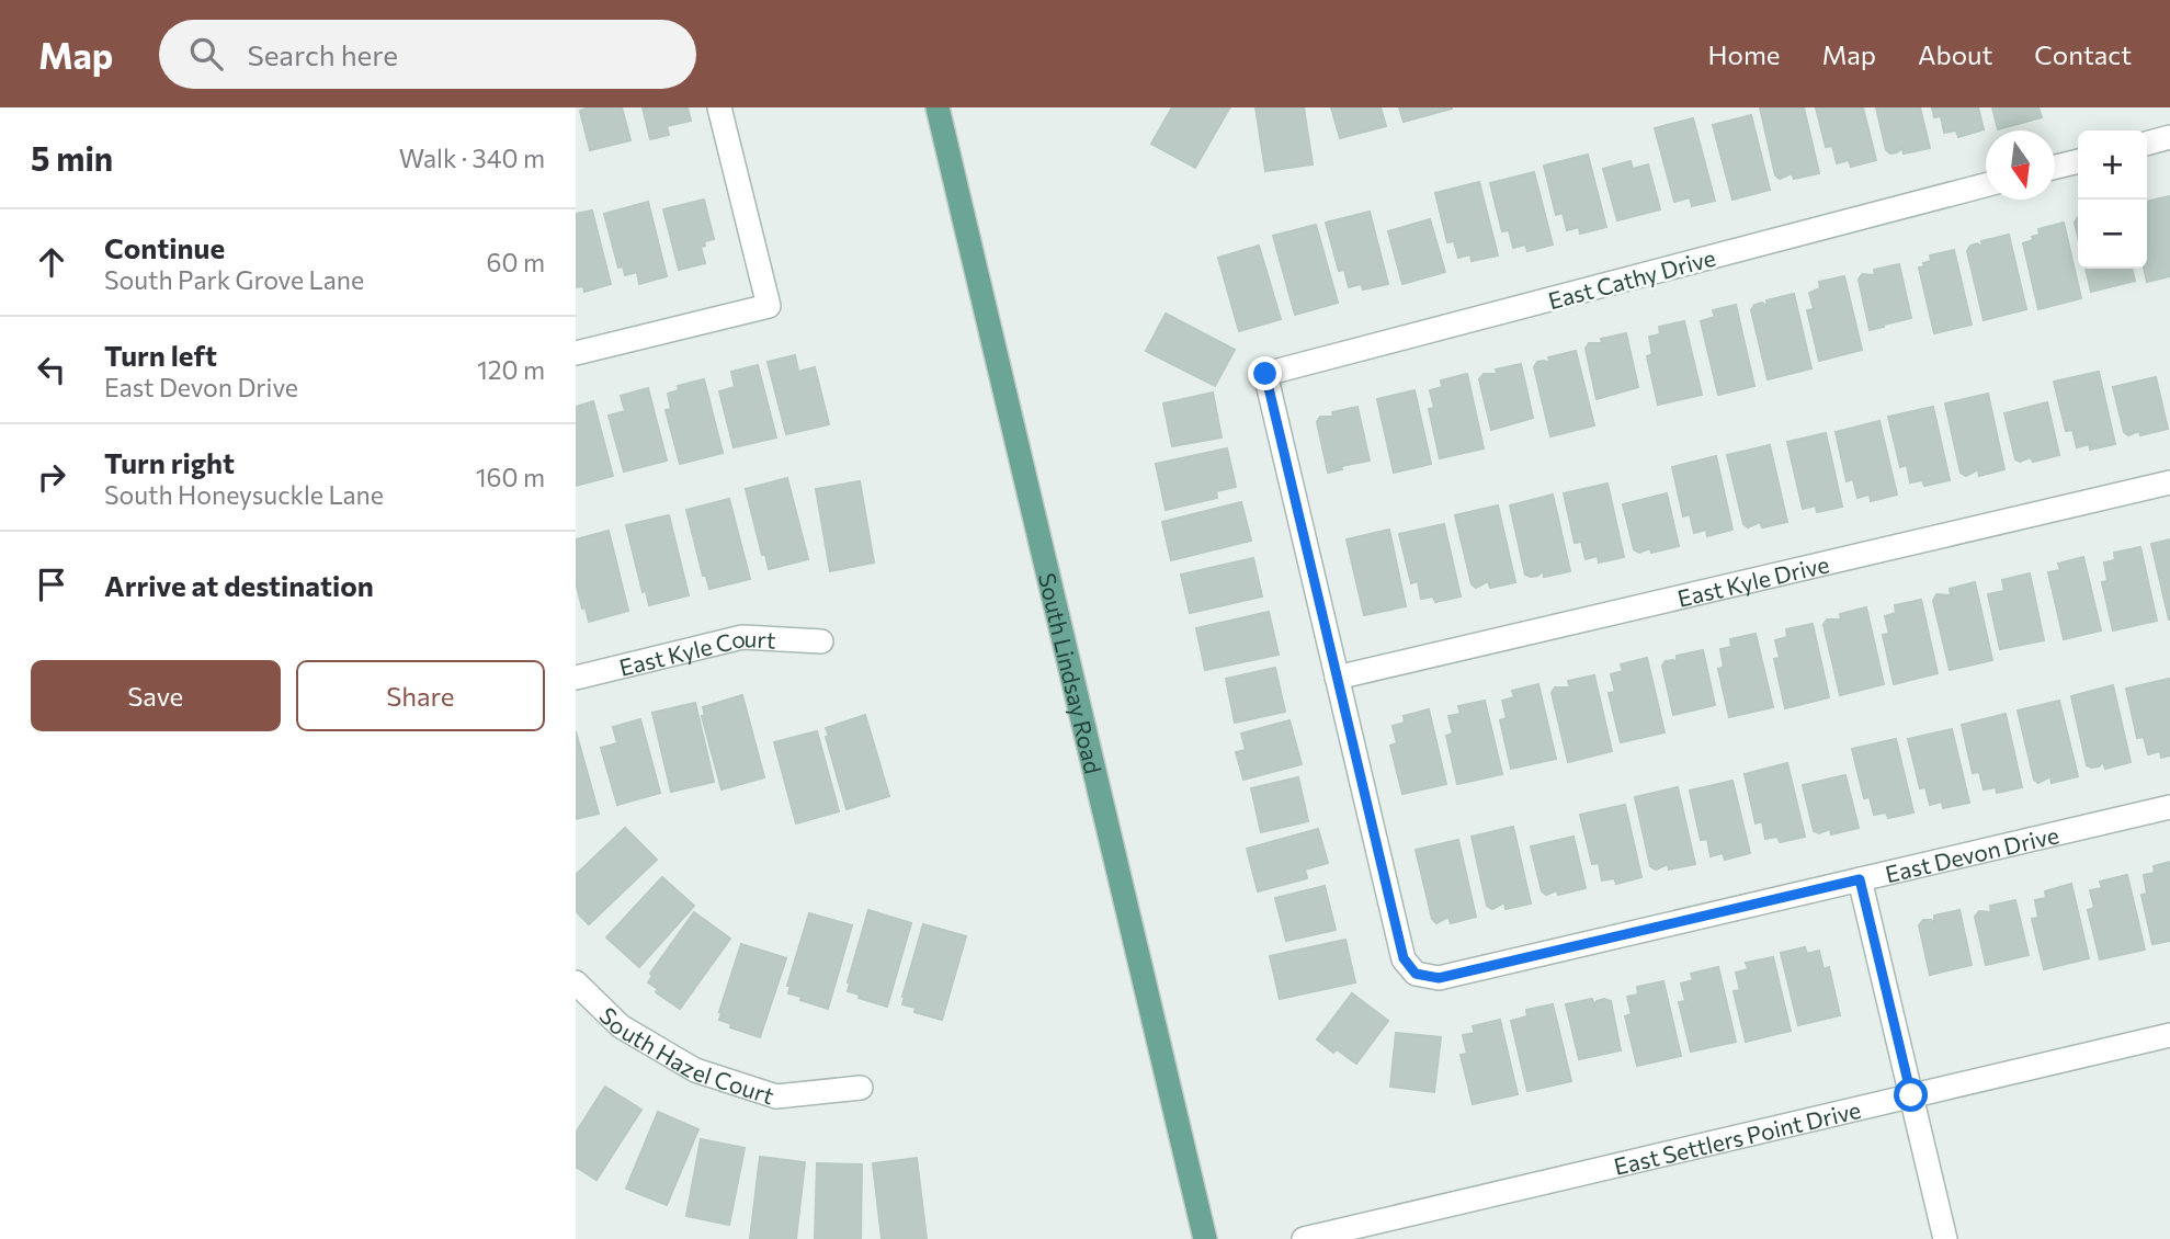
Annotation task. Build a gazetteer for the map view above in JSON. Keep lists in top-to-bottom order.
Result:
{
  "streets": {
    "main road": ["South Lindsay Road"],
    "street": [
      "East Cathy Drive",
      "East Kyle Drive",
      "East Kyle Court",
      "East Devon Drive",
      "South Hazel Court",
      "East Settlers Point Drive"
    ]
  },
  "crossings": [
    ["East Cathy Drive", "East Kyle Drive"],
    ["East Cathy Drive", "East Devon Drive"],
    ["East Kyle Drive", "East Devon Drive"]
  ],
  "north": "bottom",
  "page": {
    "header": "Map",
    "search": "Search here",
    "nav": [
      "Home",
      "Map",
      "About",
      "Contact"
    ],
    "heading": ["5 min", "Walk · 340 m"],
    "map_buttons": ["+", "−"],
    "list": [
      ["Continue", "South Park Grove Lane", "60 m"],
      ["Turn left", "East Devon Drive", "120 m"],
      ["Turn right", "South Honeysuckle Lane", "160 m"],
      "Arrive at destination"
    ],
    "buttons": ["Save", "Share"]
  }
}
